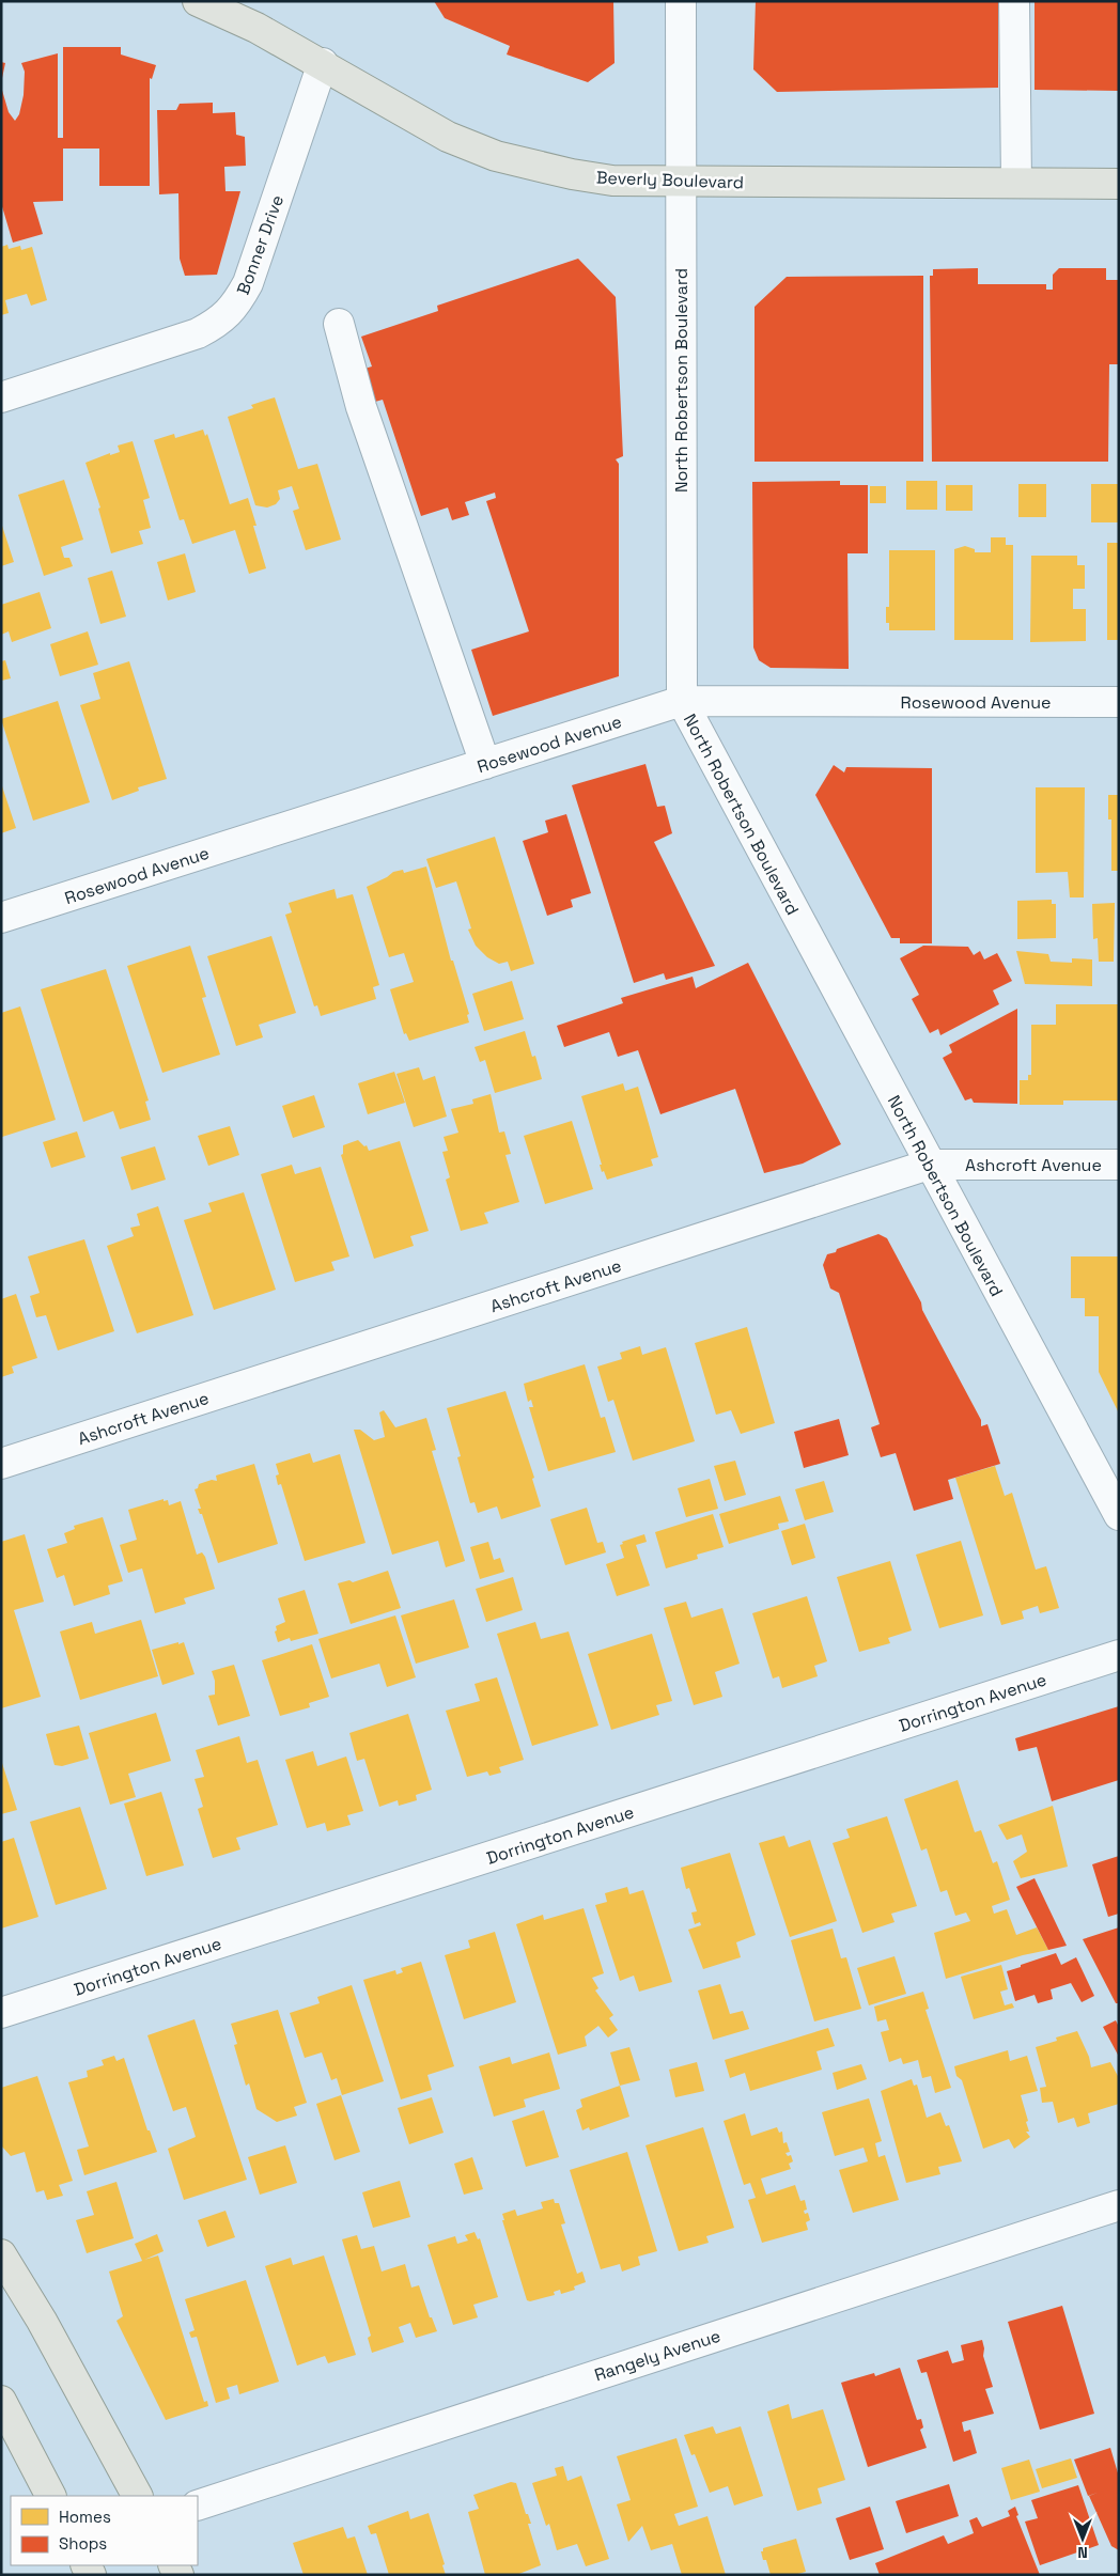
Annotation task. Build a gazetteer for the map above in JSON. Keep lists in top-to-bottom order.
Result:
{
  "streets": {
    "main road": ["Beverly Boulevard"],
    "street": [
      "Bonner Drive",
      "North Robertson Boulevard",
      "Rosewood Avenue",
      "Ashcroft Avenue",
      "Dorrington Avenue",
      "Rangely Avenue"
    ]
  },
  "crossings": [
    ["Beverly Boulevard", "Bonner Drive"],
    ["Beverly Boulevard", "North Robertson Boulevard"],
    ["North Robertson Boulevard", "Rosewood Avenue"],
    ["North Robertson Boulevard", "Ashcroft Avenue"]
  ],
  "legend": ["Homes", "Shops"],
  "north": "bottom"
}
